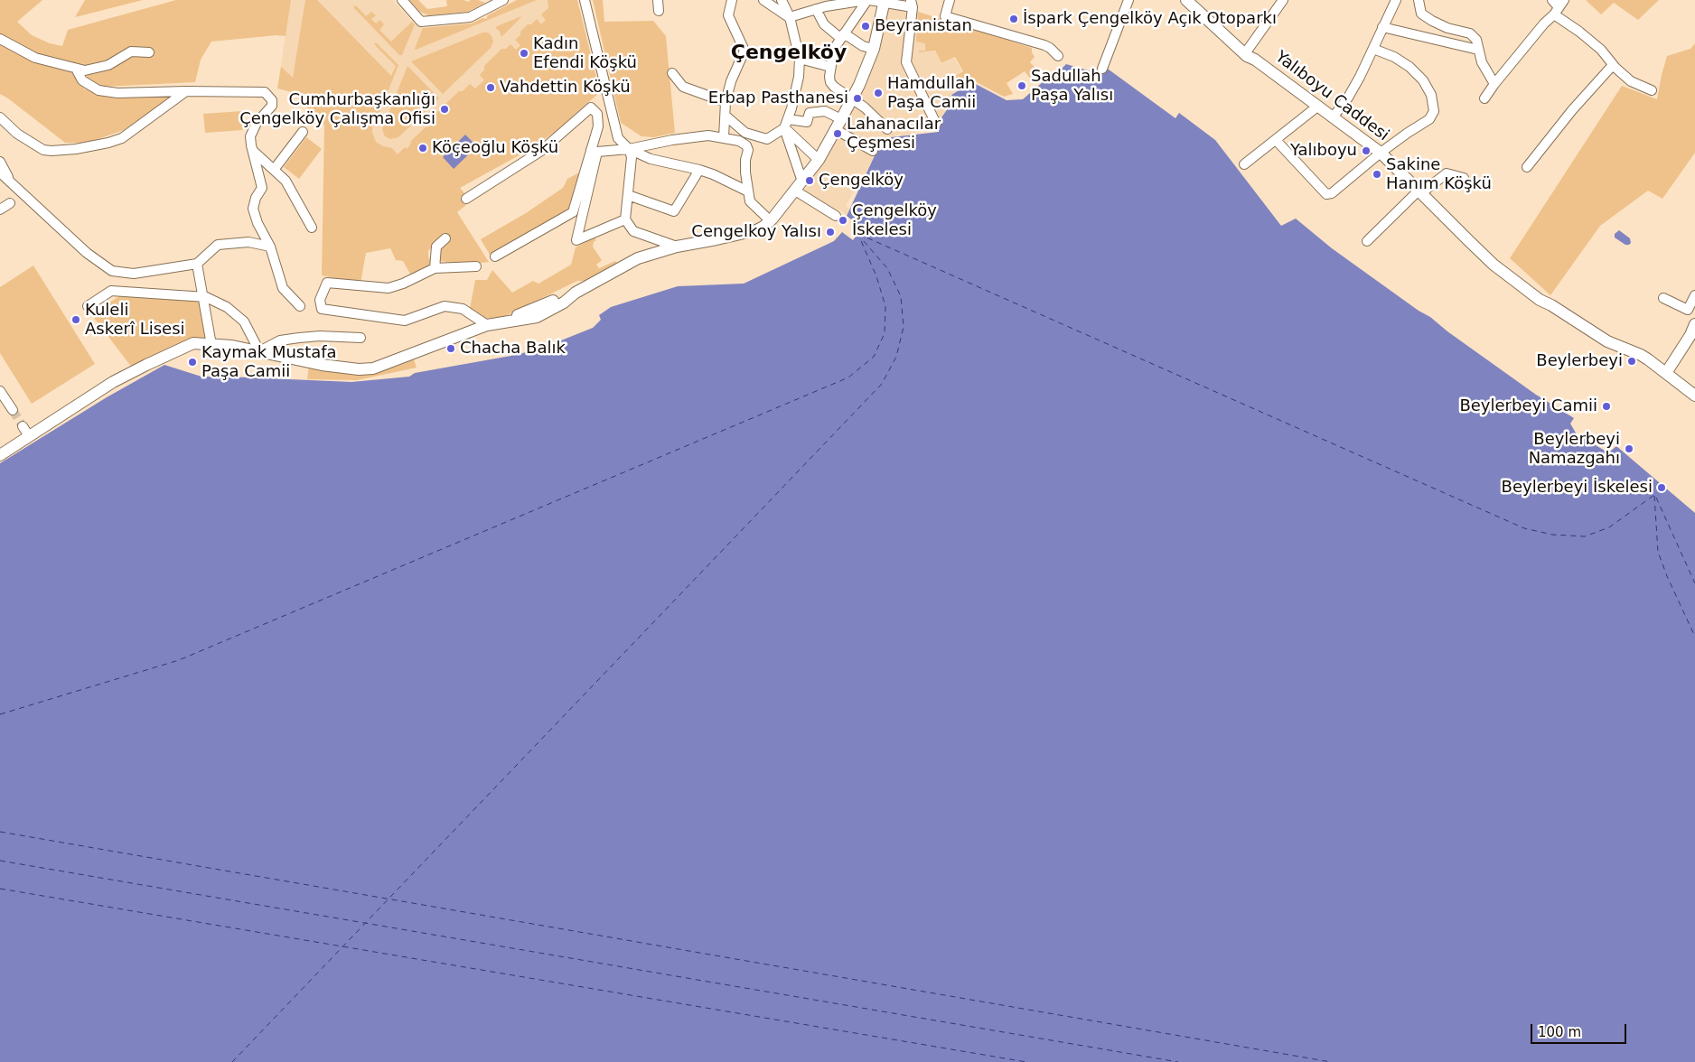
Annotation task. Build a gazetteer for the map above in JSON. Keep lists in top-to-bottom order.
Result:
{
  "streets": {
    "main road": ["Yalıboyu Caddesi"]
  },
  "districts": ["Çengelköy"],
  "places": [
    "İspark Çengelköy Açık Otoparkı",
    "Beyranistan",
    "Kadın Efendi Köşkü",
    "Sadullah Paşa Yalısı",
    "Vahdettin Köşkü",
    "Hamdullah Paşa Camii",
    "Erbap Pasthanesi",
    "Cumhurbaşkanlığı Çengelköy Çalışma Ofisi",
    "Lahanacılar Çeşmesi",
    "Köçeoğlu Köşkü",
    "Yalıboyu",
    "Sakine Hanım Köşkü",
    "Çengelköy",
    "Çengelköy İskelesi",
    "Cengelkoy Yalısı",
    "Kuleli Askerî Lisesi",
    "Chacha Balık",
    "Beylerbeyi",
    "Kaymak Mustafa Paşa Camii",
    "Beylerbeyi Camii",
    "Beylerbeyi Namazgahı",
    "Beylerbeyi İskelesi"
  ],
  "scale_bar": "100 m"
}
